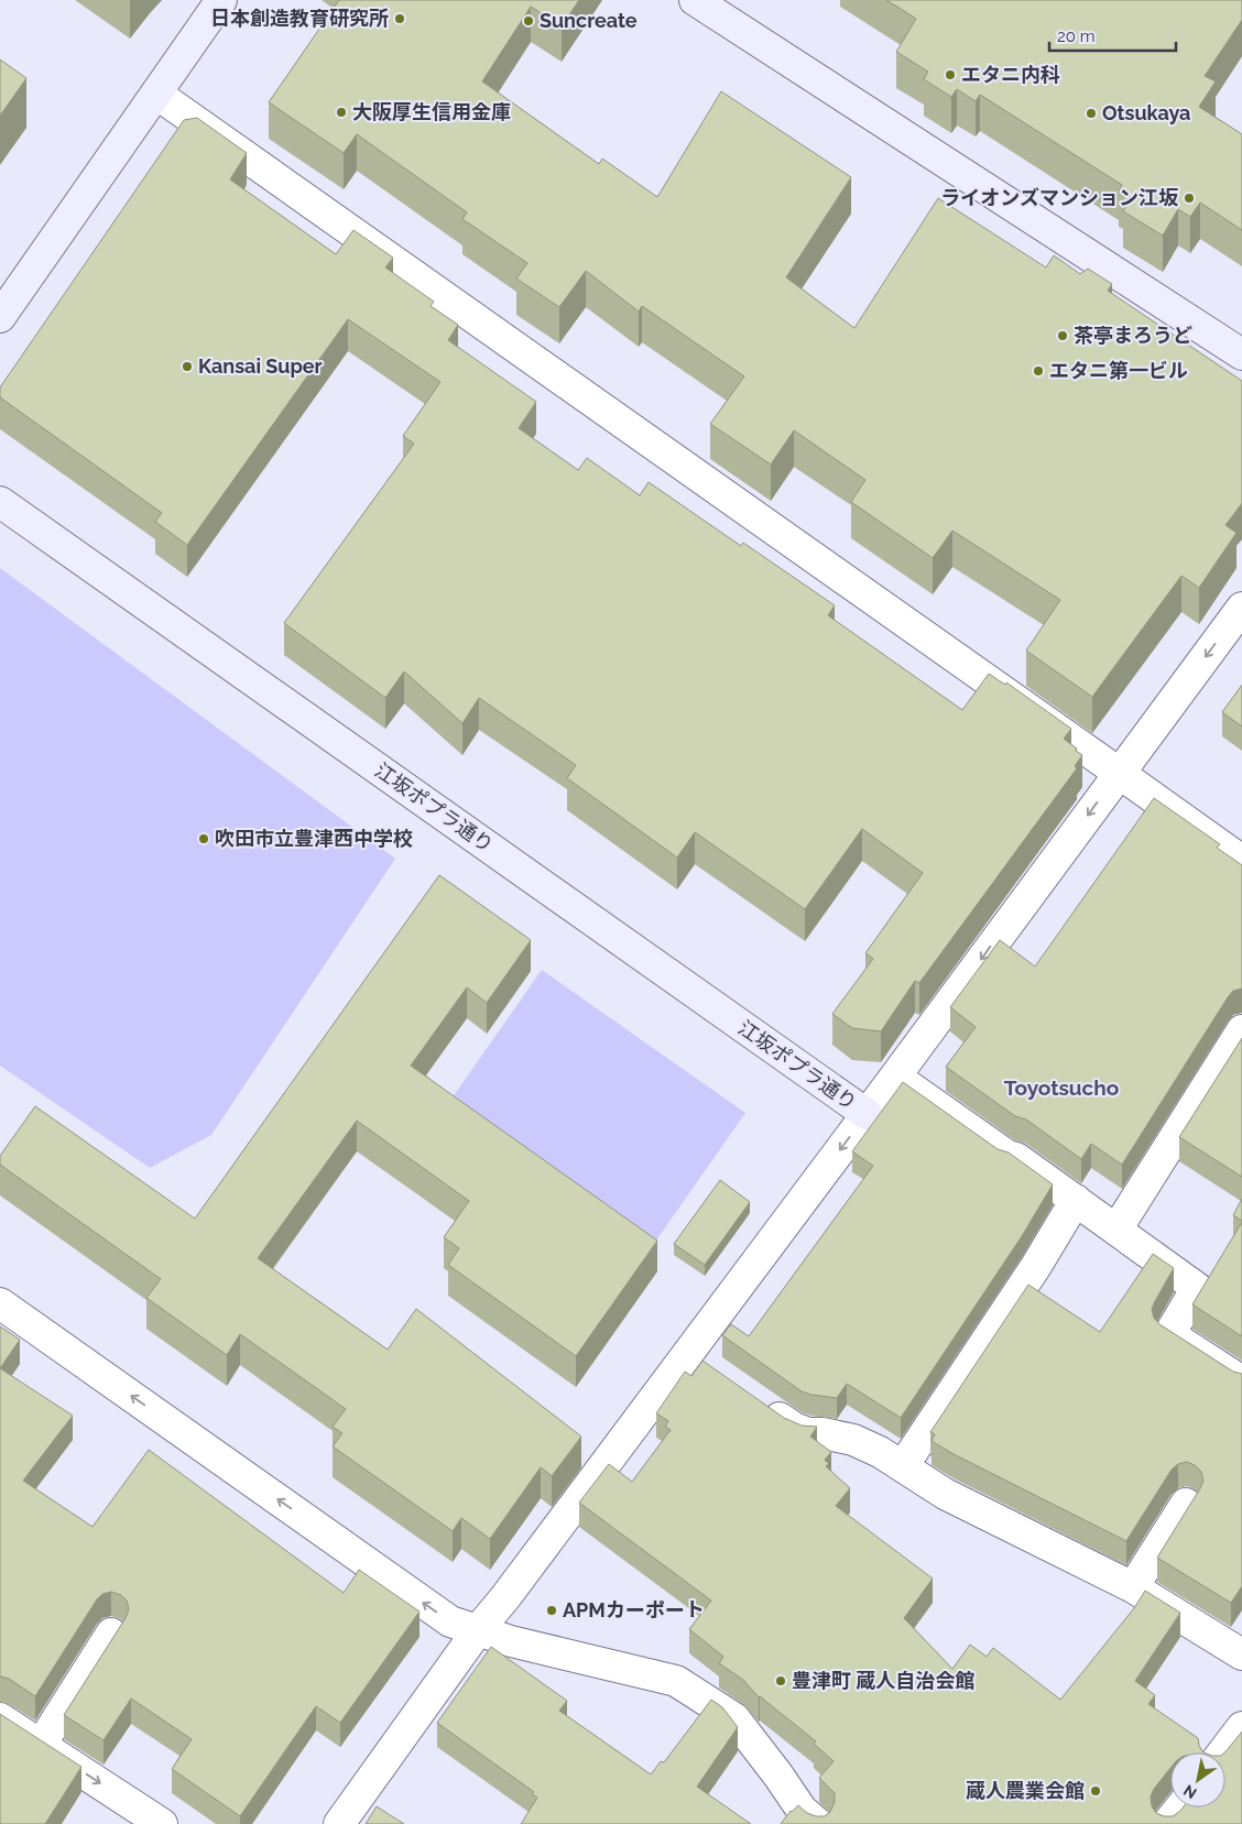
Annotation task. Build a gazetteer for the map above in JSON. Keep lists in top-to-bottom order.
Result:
{
  "streets": {
    "street": ["江坂ポプラ通り"]
  },
  "districts": ["Toyotsucho"],
  "places": [
    "日本創造教育研究所",
    "Suncreate",
    "エタニ内科",
    "大阪厚生信用金庫",
    "Otsukaya",
    "ライオンズマンション江坂",
    "茶亭まろうど",
    "Kansai Super",
    "エタニ第一ビル",
    "吹田市立豊津西中学校",
    "APMカーポート",
    "豊津町 蔵人自治会館",
    "蔵人農業会館"
  ],
  "scale_bar": "20 m",
  "north": "bottom left"
}
